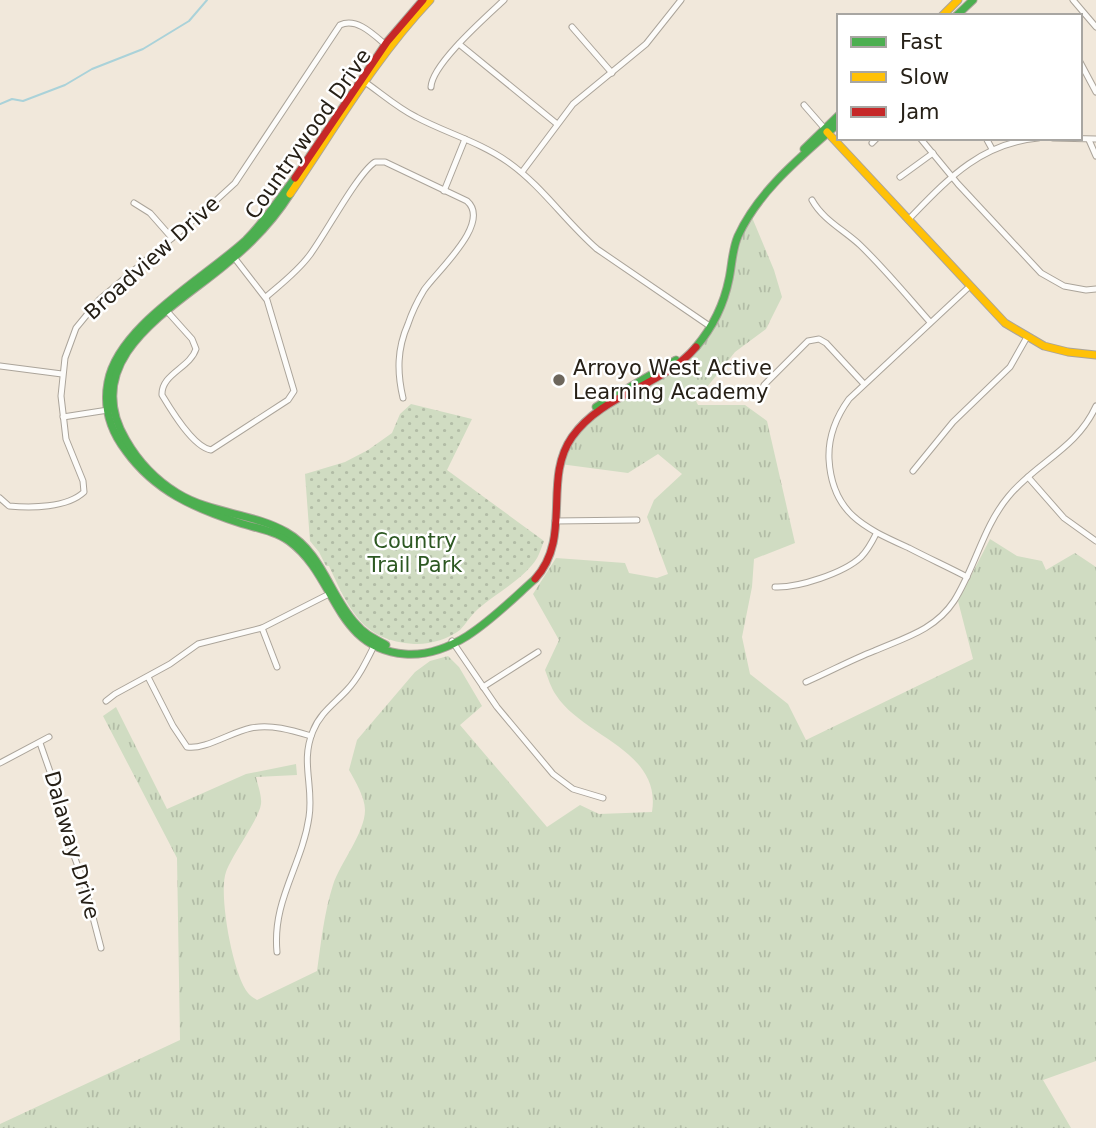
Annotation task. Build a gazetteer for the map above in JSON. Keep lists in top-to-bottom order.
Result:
{
  "streets": {
    "street": ["Countrywood Drive", "Broadview Drive", "Dalaway Drive"]
  },
  "crossings": [
    ["Countrywood Drive", "Broadview Drive"]
  ],
  "parks": ["Country Trail Park"],
  "places": ["Arroyo West Active Learning Academy"],
  "legend": ["Fast", "Slow", "Jam"]
}
